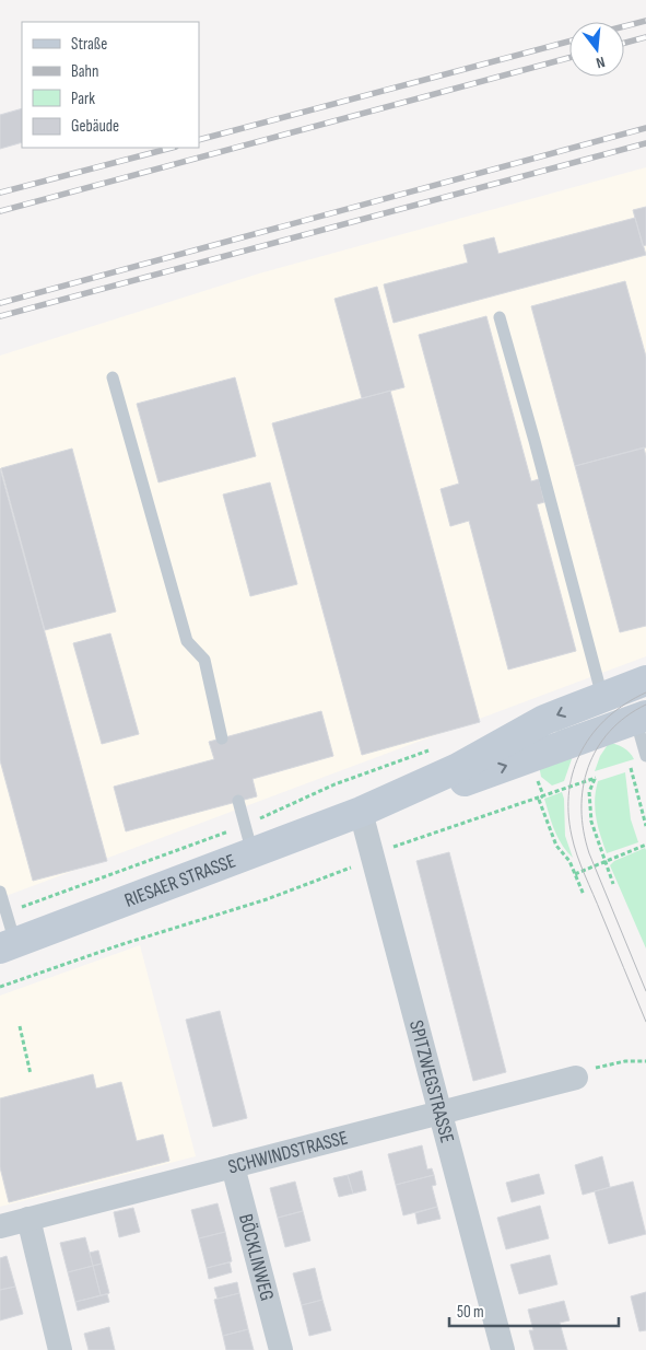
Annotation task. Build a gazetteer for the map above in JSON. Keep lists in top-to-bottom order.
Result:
{
  "streets": {
    "main road": ["RIESAER STRASSE"],
    "street": ["SPITZWEGSTRASSE", "SCHWINDSTRASSE", "BÖCKLINWEG"]
  },
  "crossings": [
    ["RIESAER STRASSE", "SPITZWEGSTRASSE"],
    ["SPITZWEGSTRASSE", "SCHWINDSTRASSE"],
    ["SCHWINDSTRASSE", "BÖCKLINWEG"]
  ],
  "legend": [
    "Straße",
    "Bahn",
    "Park",
    "Gebäude"
  ],
  "scale_bar": "50 m",
  "north": "bottom"
}
